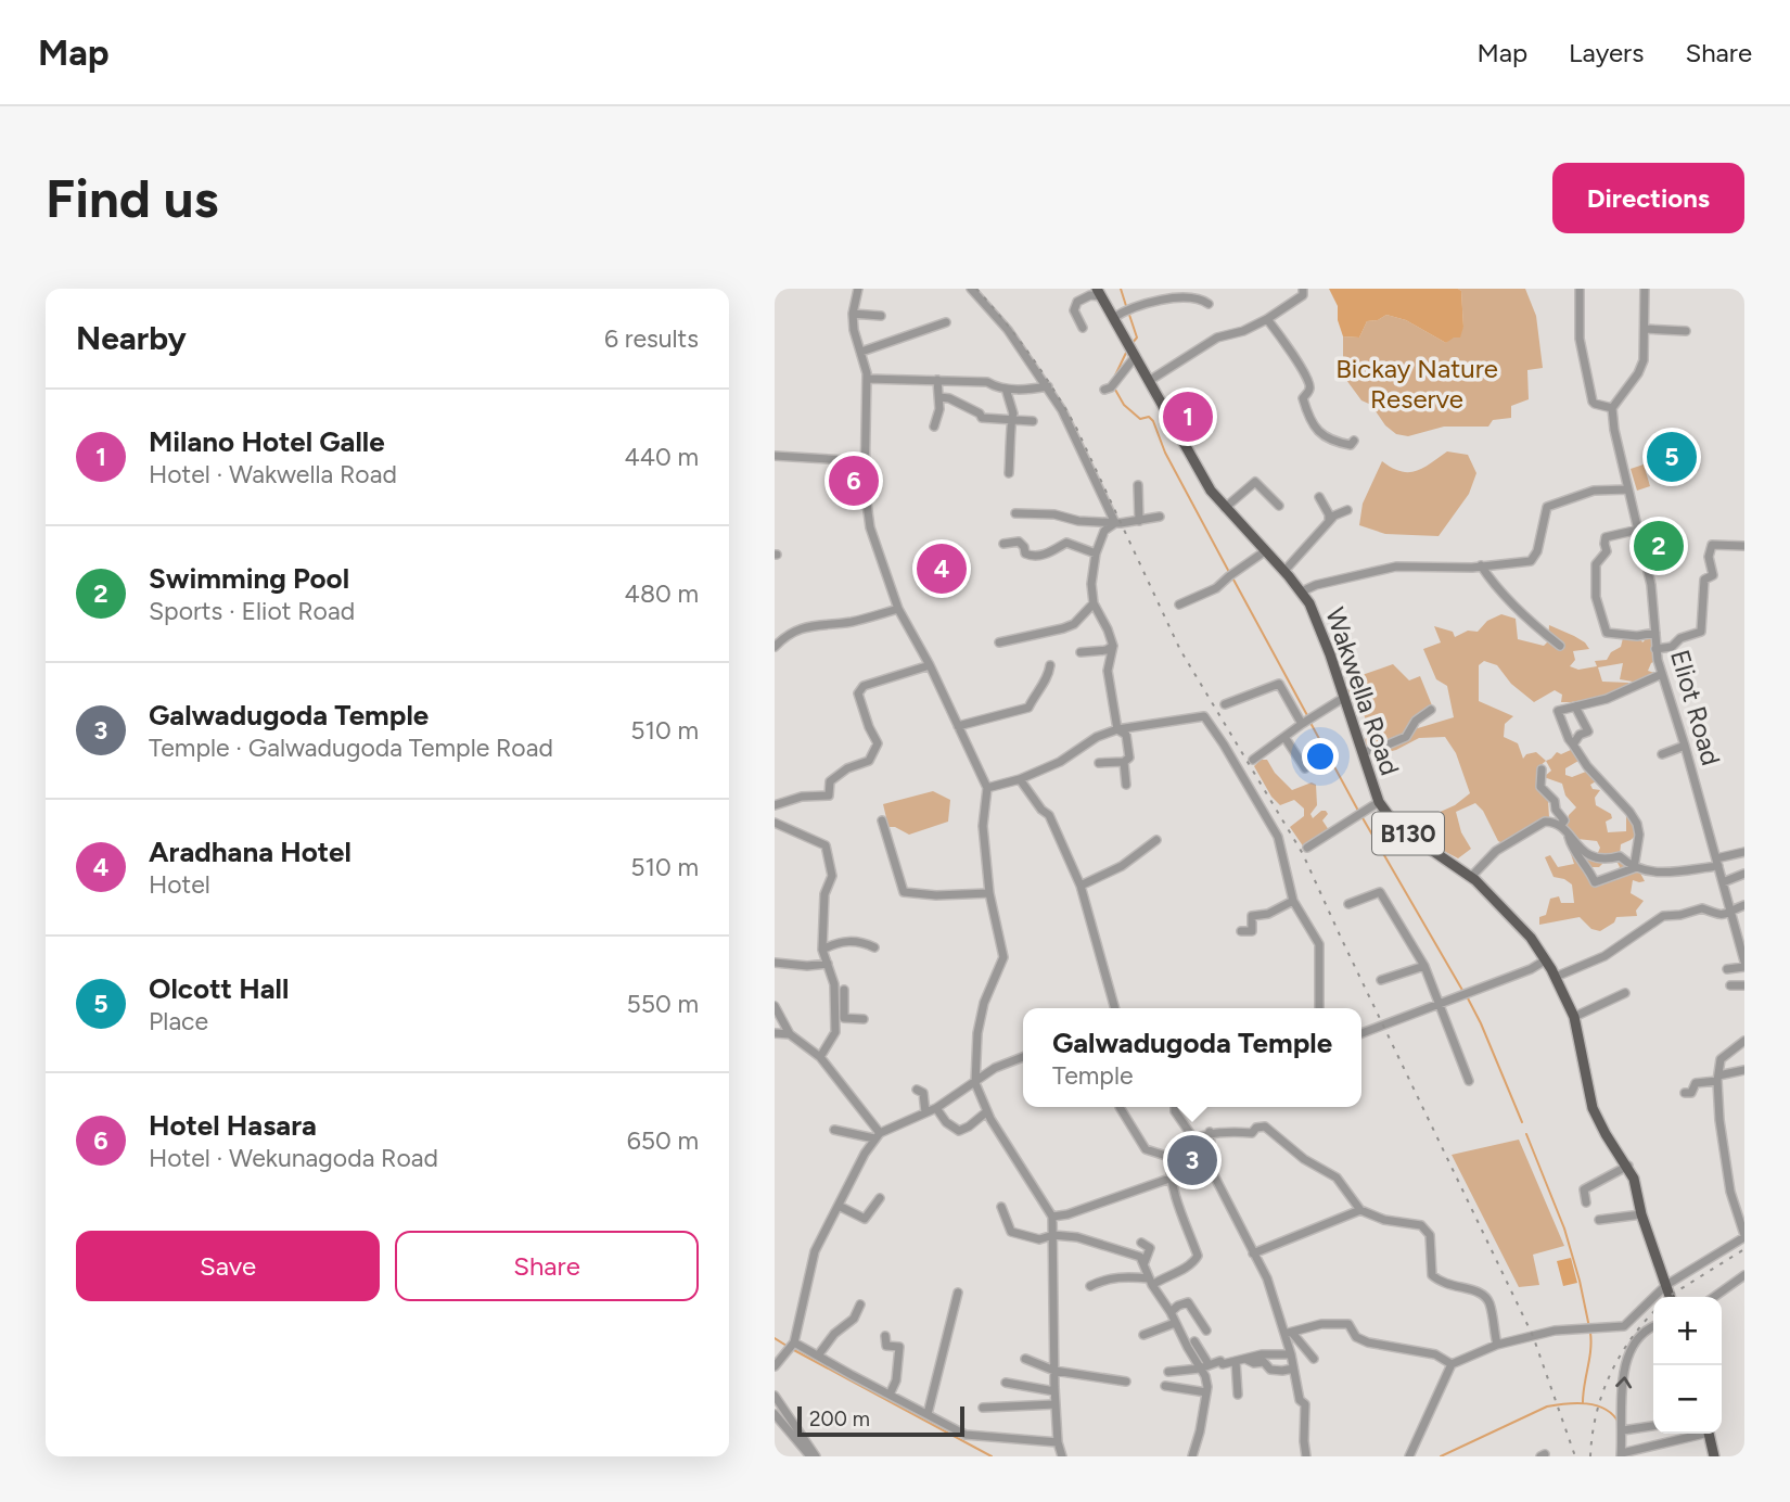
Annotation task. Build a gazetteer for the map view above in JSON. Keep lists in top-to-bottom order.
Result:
{
  "streets": {
    "main road": ["Wakwella Road", "B130"],
    "street": ["Eliot Road"]
  },
  "parks": ["Bickay Nature Reserve"],
  "scale_bar": "200 m",
  "page": {
    "header": "Map",
    "nav": ["Map", "Layers", "Share"],
    "buttons": [
      "Directions",
      ["Save", "Share"]
    ],
    "title": "Find us",
    "heading": ["Nearby", "6 results"],
    "list": [
      {
        "mark": "1",
        "name": "Milano Hotel Galle",
        "note": "Hotel · Wakwella Road",
        "value": "440 m"
      },
      {
        "mark": "2",
        "name": "Swimming Pool",
        "note": "Sports · Eliot Road",
        "value": "480 m"
      },
      {
        "mark": "3",
        "name": "Galwadugoda Temple",
        "note": "Temple · Galwadugoda Temple Road",
        "value": "510 m"
      },
      {
        "mark": "4",
        "name": "Aradhana Hotel",
        "note": "Hotel",
        "value": "510 m"
      },
      {
        "mark": "5",
        "name": "Olcott Hall",
        "note": "Place",
        "value": "550 m"
      },
      {
        "mark": "6",
        "name": "Hotel Hasara",
        "note": "Hotel · Wekunagoda Road",
        "value": "650 m"
      }
    ],
    "pins": [
      "1",
      "5",
      "6",
      "2",
      "4",
      "3"
    ],
    "popup": ["Galwadugoda Temple", "Temple"],
    "map_buttons": ["+", "−"],
    "scale": "200 m"
  }
}
